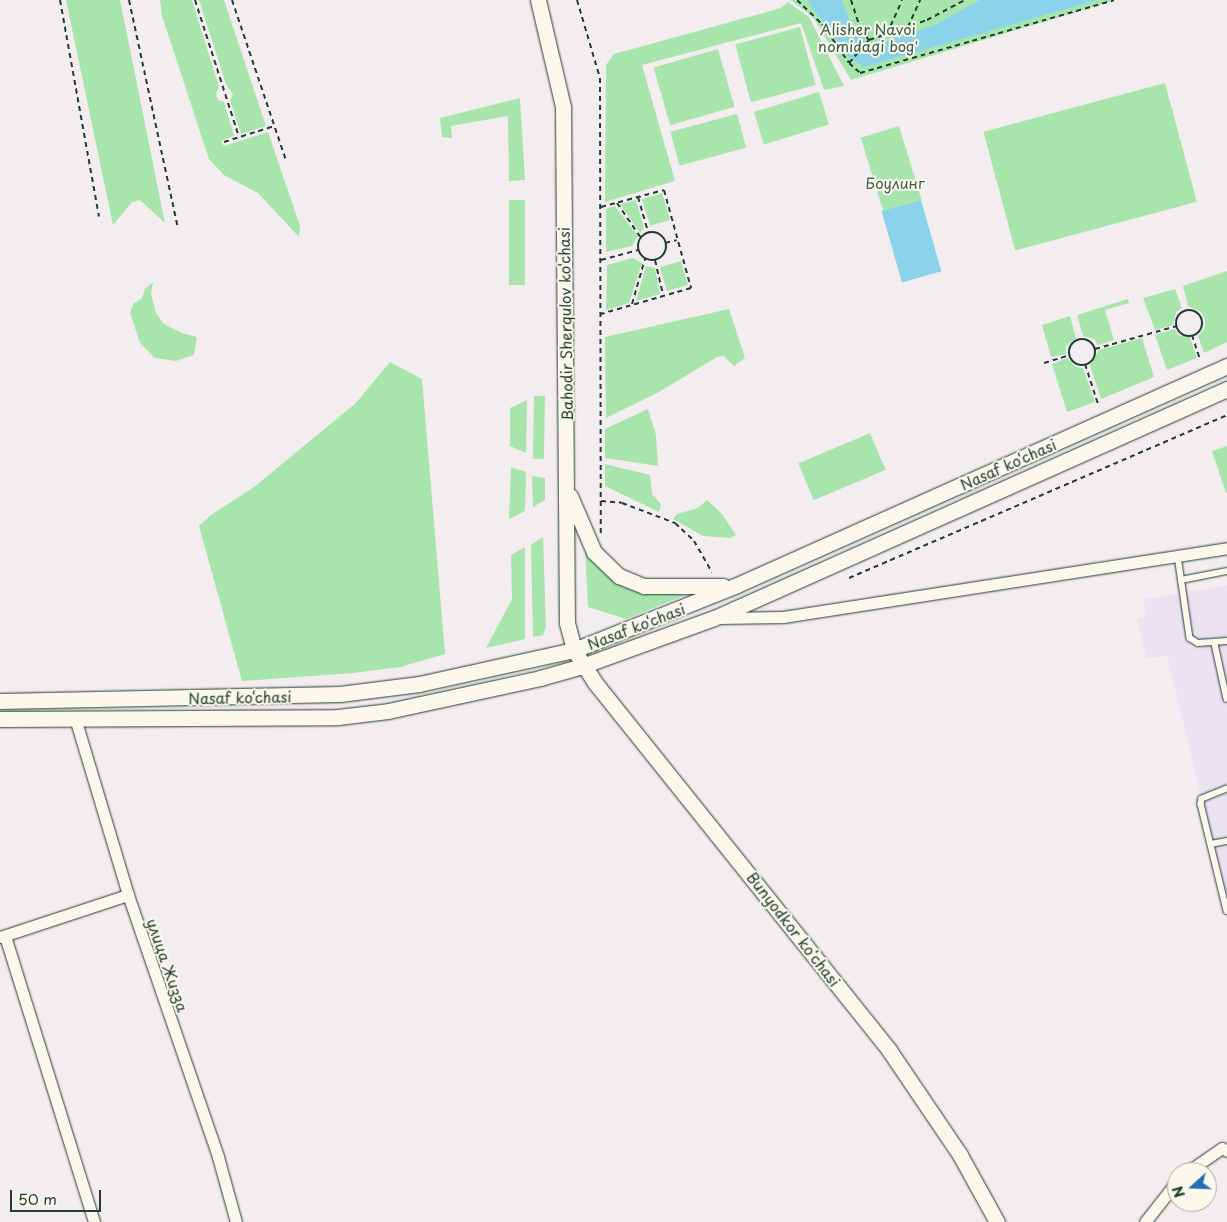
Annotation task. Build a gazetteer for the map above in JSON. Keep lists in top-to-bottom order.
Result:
{
  "streets": {
    "main road": ["Bahodir Sherqulov ko‘chasi", "Nasaf ko‘chasi", "Bunyodkor koʻchasi"],
    "street": ["улица Жизза"]
  },
  "crossings": [
    ["Bahodir Sherqulov ko‘chasi", "Nasaf ko‘chasi"],
    ["Bahodir Sherqulov ko‘chasi", "Bunyodkor koʻchasi"],
    ["Nasaf ko‘chasi", "Bunyodkor koʻchasi"],
    ["Nasaf ko‘chasi", "улица Жизза"]
  ],
  "parks": ["Alisher Navoi nomidagi bog'", "Боулинг"],
  "scale_bar": "50 m",
  "north": "left"
}
